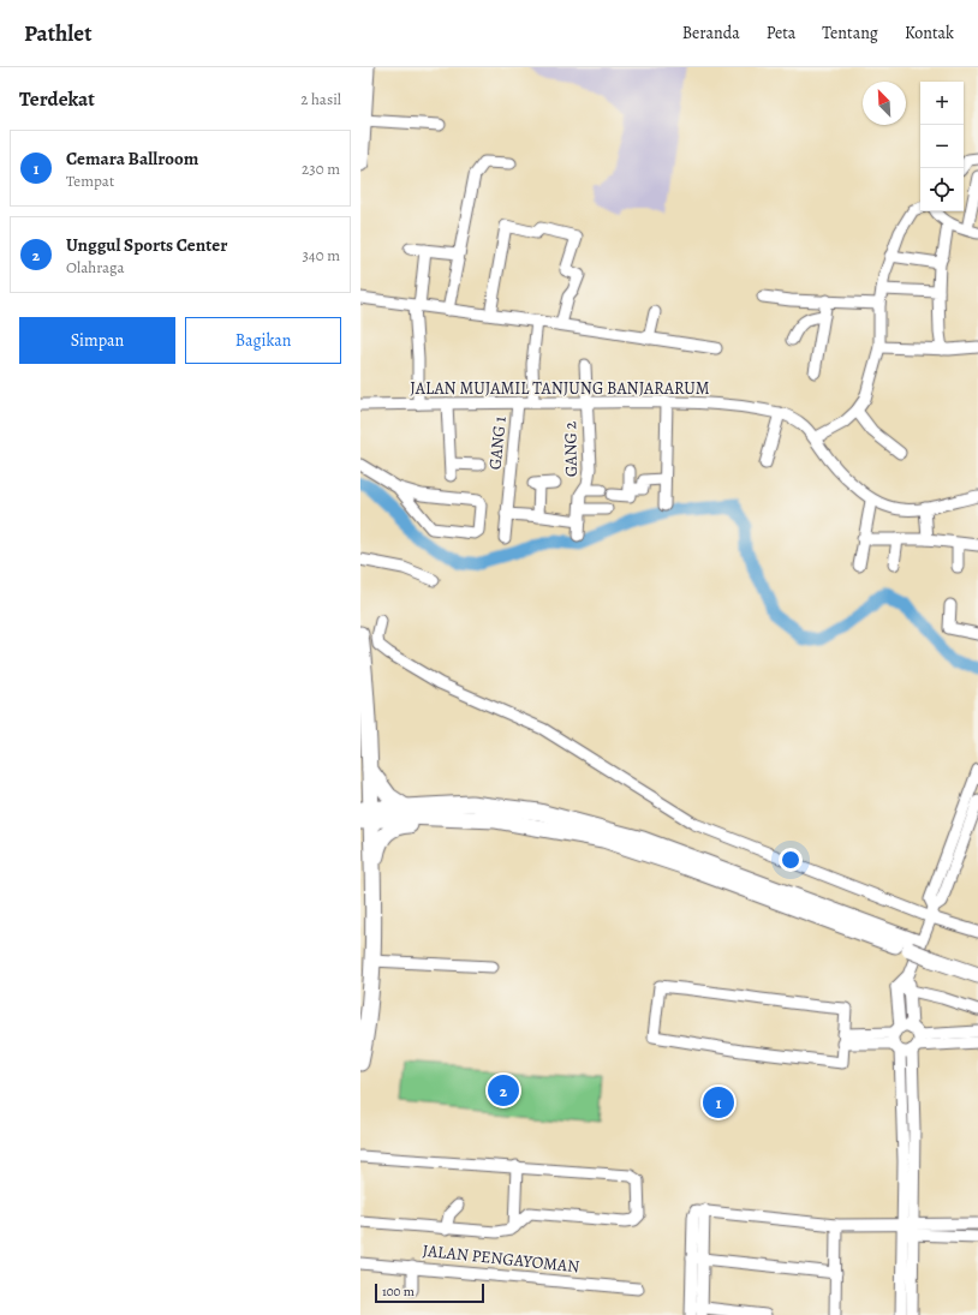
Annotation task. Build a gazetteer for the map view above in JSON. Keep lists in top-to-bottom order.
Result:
{
  "streets": {
    "street": [
      "JALAN MUJAMIL TANJUNG BANJARARUM",
      "GANG 1",
      "GANG 2",
      "JALAN PENGAYOMAN"
    ]
  },
  "crossings": [
    ["JALAN MUJAMIL TANJUNG BANJARARUM", "GANG 1"],
    ["JALAN MUJAMIL TANJUNG BANJARARUM", "GANG 2"]
  ],
  "scale_bar": "100 m",
  "north": "top left",
  "page": {
    "header": "Pathlet",
    "nav": [
      "Beranda",
      "Peta",
      "Tentang",
      "Kontak"
    ],
    "heading": ["Terdekat", "2 hasil"],
    "map_buttons": ["+", "−"],
    "list": [
      {
        "mark": "1",
        "name": "Cemara Ballroom",
        "note": "Tempat",
        "value": "230 m"
      },
      {
        "mark": "2",
        "name": "Unggul Sports Center",
        "note": "Olahraga",
        "value": "340 m"
      }
    ],
    "buttons": ["Simpan", "Bagikan"],
    "pins": ["2", "1"],
    "scale": "100 m"
  }
}
